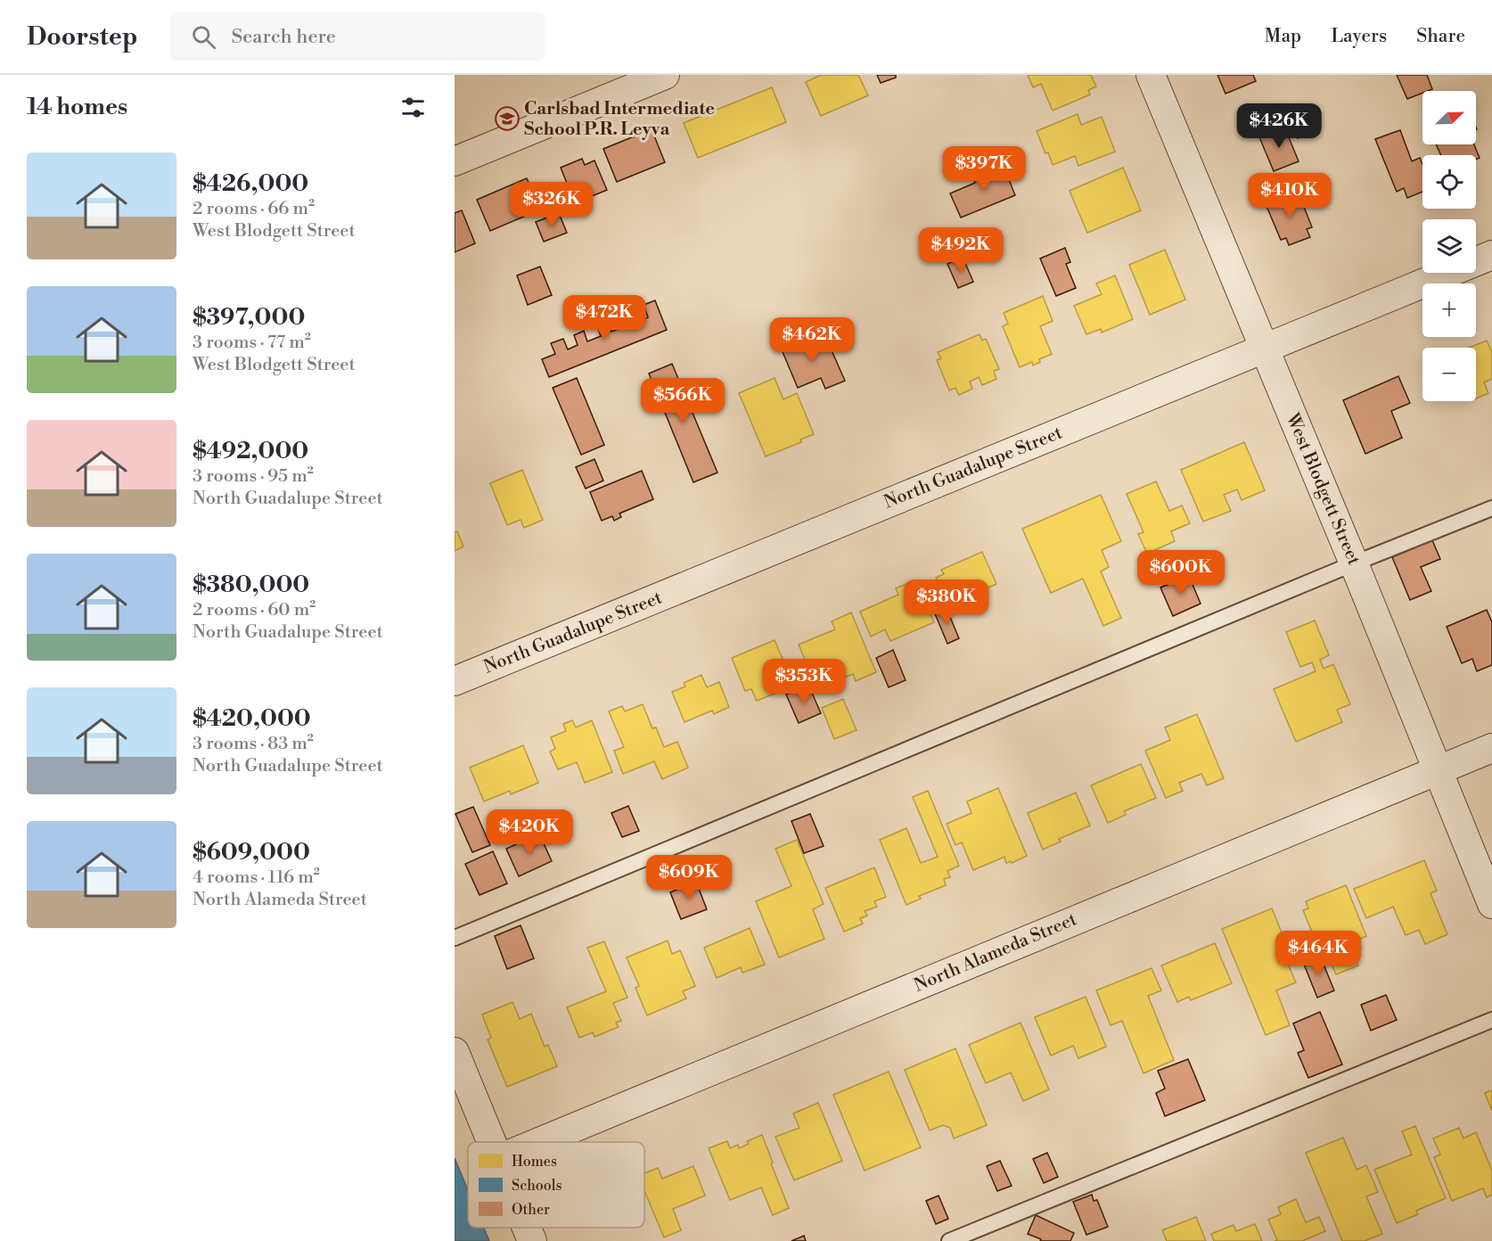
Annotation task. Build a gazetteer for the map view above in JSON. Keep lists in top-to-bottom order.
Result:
{
  "streets": {
    "street": ["North Guadalupe Street", "West Blodgett Street", "North Alameda Street"]
  },
  "crossings": [
    ["North Guadalupe Street", "West Blodgett Street"],
    ["West Blodgett Street", "North Alameda Street"]
  ],
  "places": {
    "school or university": ["Carlsbad Intermediate School P.R. Leyva"]
  },
  "legend": ["Homes", "Schools", "Other"],
  "north": "top right",
  "page": {
    "header": "Doorstep",
    "search": "Search here",
    "nav": ["Map", "Layers", "Share"],
    "heading": "14 homes",
    "map_buttons": ["+", "−"],
    "price": [
      "$426K",
      "$397K",
      "$410K",
      "$326K",
      "$492K",
      "$472K",
      "$462K",
      "$566K",
      "$600K",
      "$380K",
      "$353K",
      "$420K",
      "$609K",
      "$464K"
    ],
    "list": [
      {
        "name": "$426,000",
        "note": "2 rooms · 66 m² · West Blodgett Street"
      },
      {
        "name": "$397,000",
        "note": "3 rooms · 77 m² · West Blodgett Street"
      },
      {
        "name": "$492,000",
        "note": "3 rooms · 95 m² · North Guadalupe Street"
      },
      {
        "name": "$380,000",
        "note": "2 rooms · 60 m² · North Guadalupe Street"
      },
      {
        "name": "$420,000",
        "note": "3 rooms · 83 m² · North Guadalupe Street"
      },
      {
        "name": "$609,000",
        "note": "4 rooms · 116 m² · North Alameda Street"
      }
    ]
  }
}
